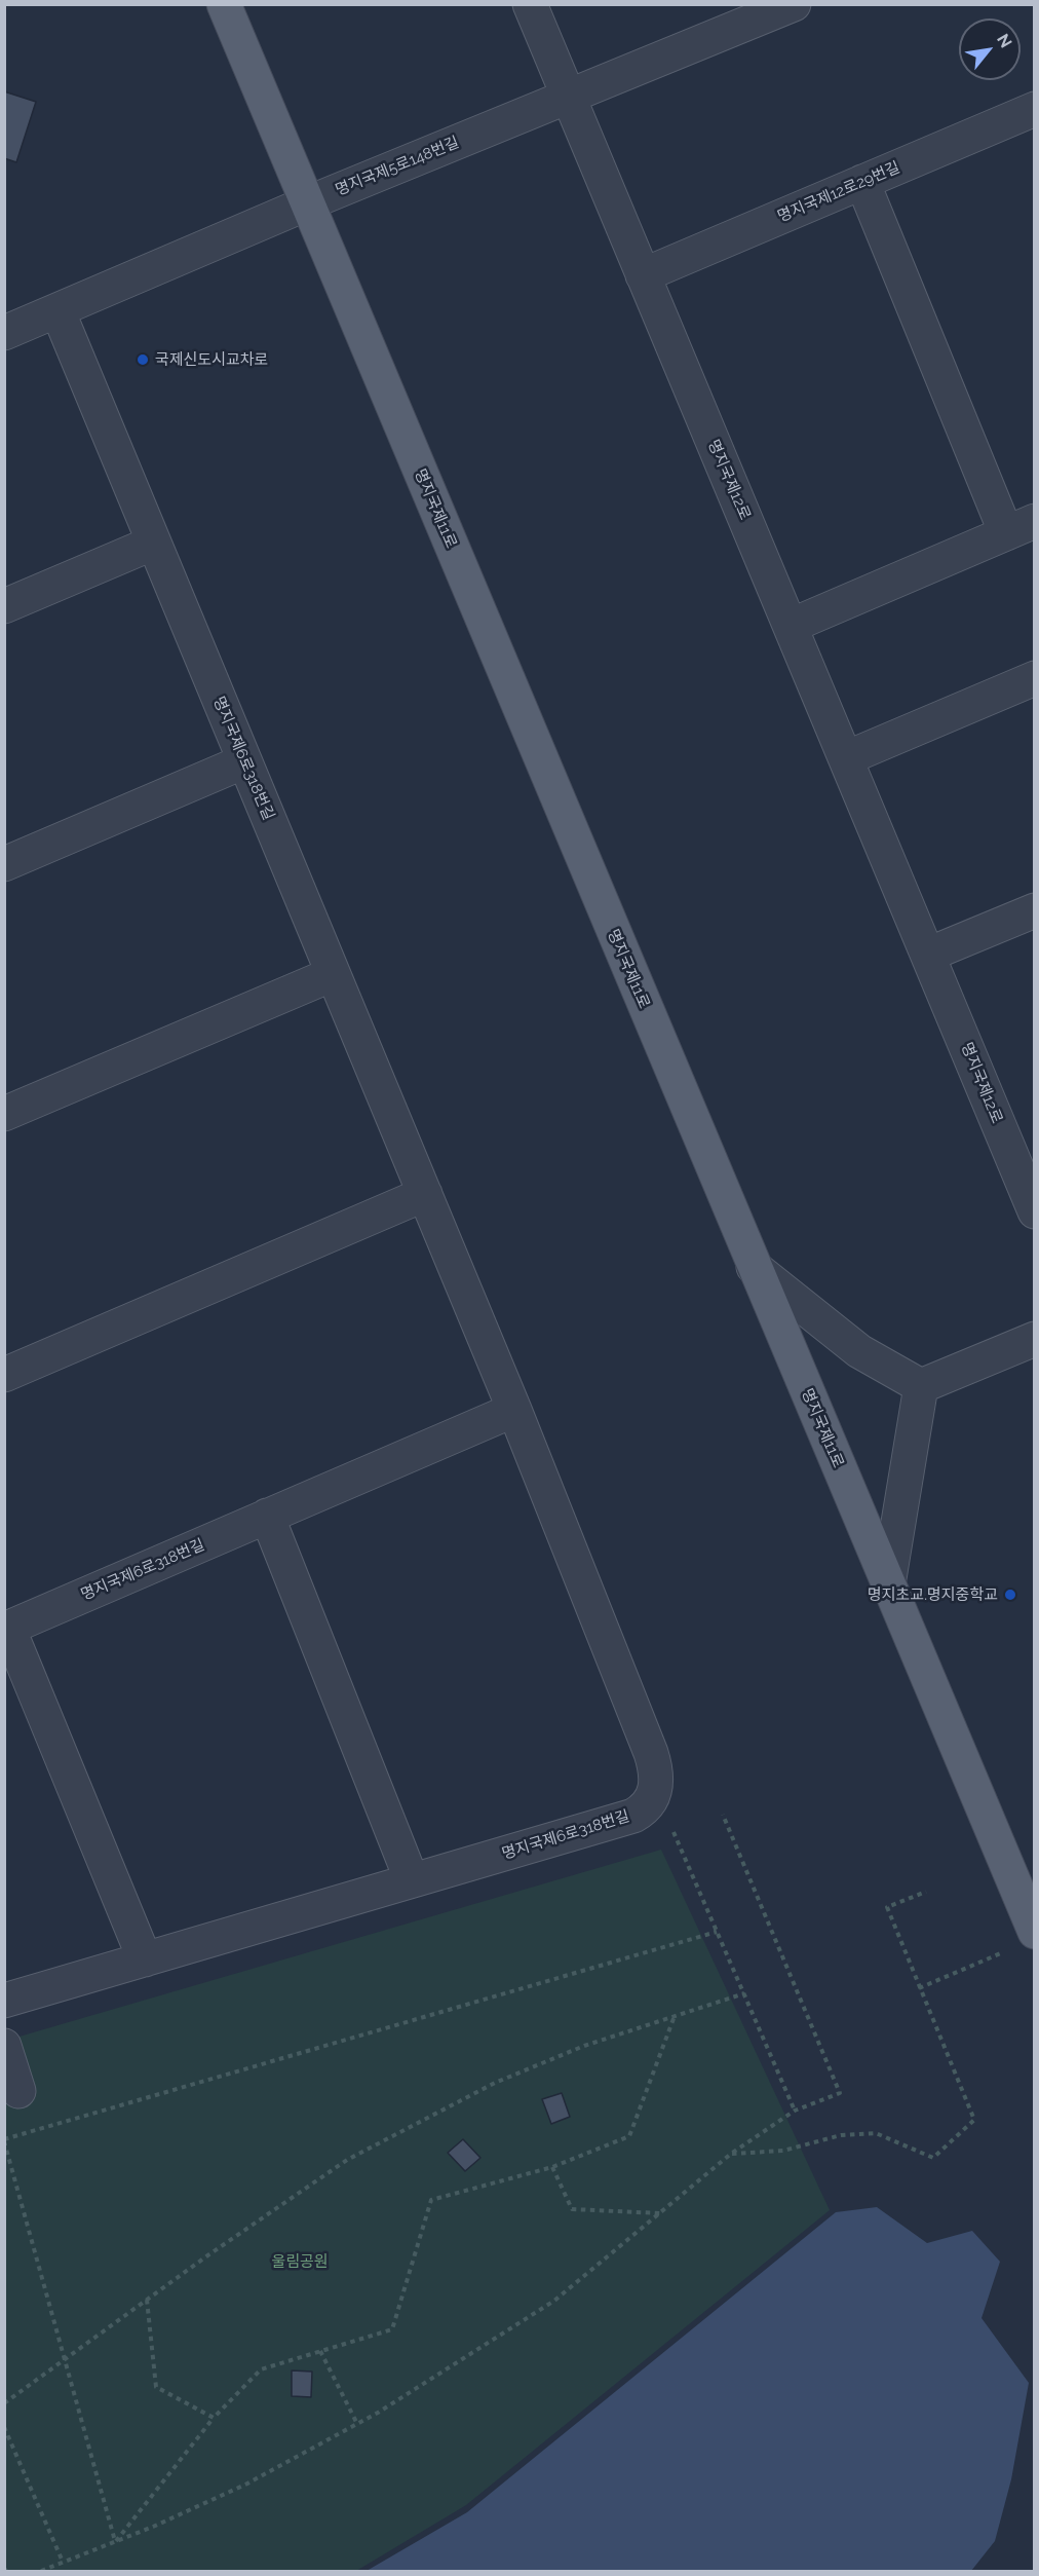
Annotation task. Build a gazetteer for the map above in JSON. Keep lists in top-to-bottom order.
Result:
{
  "streets": {
    "main road": ["명지국제11로"],
    "street": [
      "명지국제5로148번길",
      "명지국제12로29번길",
      "명지국제12로",
      "명지국제6로318번길"
    ]
  },
  "crossings": [
    ["명지국제5로148번길", "명지국제12로"],
    ["명지국제5로148번길", "명지국제11로"],
    ["명지국제5로148번길", "명지국제6로318번길"],
    ["명지국제12로29번길", "명지국제12로"]
  ],
  "parks": ["울림공원"],
  "places": ["국제신도시교차로", "명지초교.명지중학교"],
  "north": "top right"
}
